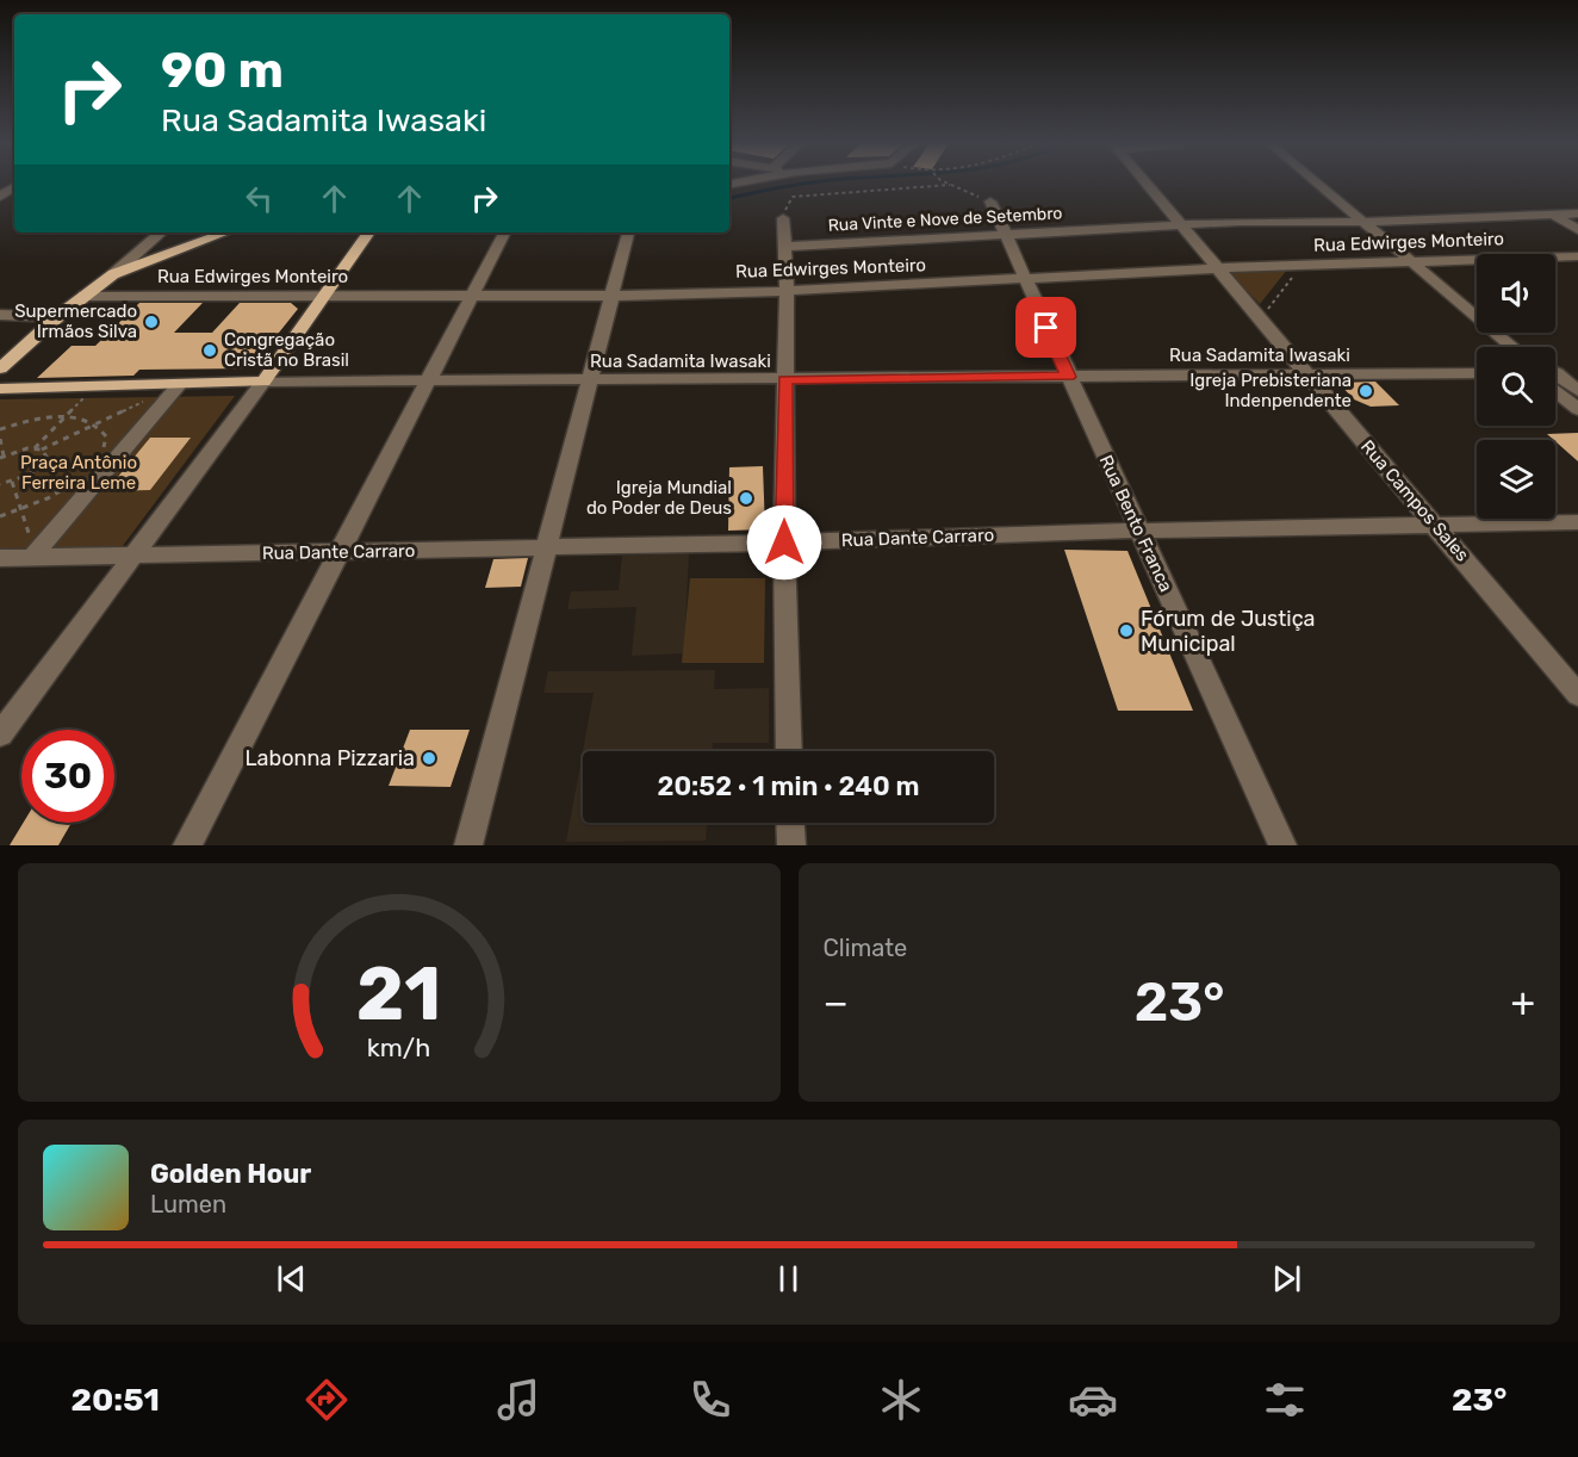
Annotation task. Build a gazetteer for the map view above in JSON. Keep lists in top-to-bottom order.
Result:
{
  "streets": {
    "main road": ["Rua Sadamita Iwasaki"],
    "street": [
      "Rua Vinte e Nove de Setembro",
      "Rua Edwirges Monteiro",
      "Rua Campos Sales",
      "Rua Bento Franca",
      "Rua Dante Carraro"
    ]
  },
  "crossings": [
    ["Rua Vinte e Nove de Setembro", "Rua Campos Sales"],
    ["Rua Vinte e Nove de Setembro", "Rua Bento Franca"],
    ["Rua Edwirges Monteiro", "Rua Campos Sales"],
    ["Rua Edwirges Monteiro", "Rua Bento Franca"],
    ["Rua Sadamita Iwasaki", "Rua Campos Sales"],
    ["Rua Sadamita Iwasaki", "Rua Bento Franca"],
    ["Rua Campos Sales", "Rua Dante Carraro"],
    ["Rua Bento Franca", "Rua Dante Carraro"]
  ],
  "parks": ["Praça Antônio Ferreira Leme"],
  "places": [
    "Supermercado Irmãos Silva",
    "Congregação Cristã no Brasil",
    "Igreja Prebisteriana Indenpendente",
    "Igreja Mundial do Poder de Deus",
    "Fórum de Justiça Municipal",
    "Labonna Pizzaria"
  ],
  "page": {
    "turn": ["90 m", "Rua Sadamita Iwasaki"],
    "limit": "30",
    "trip": "20:52 · 1 min · 240 m",
    "tile": "Climate",
    "heat": ["−", "23°", "+"],
    "song": ["Golden Hour", "Lumen"],
    "tabs": ["20:51", "23°"],
    "gauge": ["21", "km/h"]
  }
}
